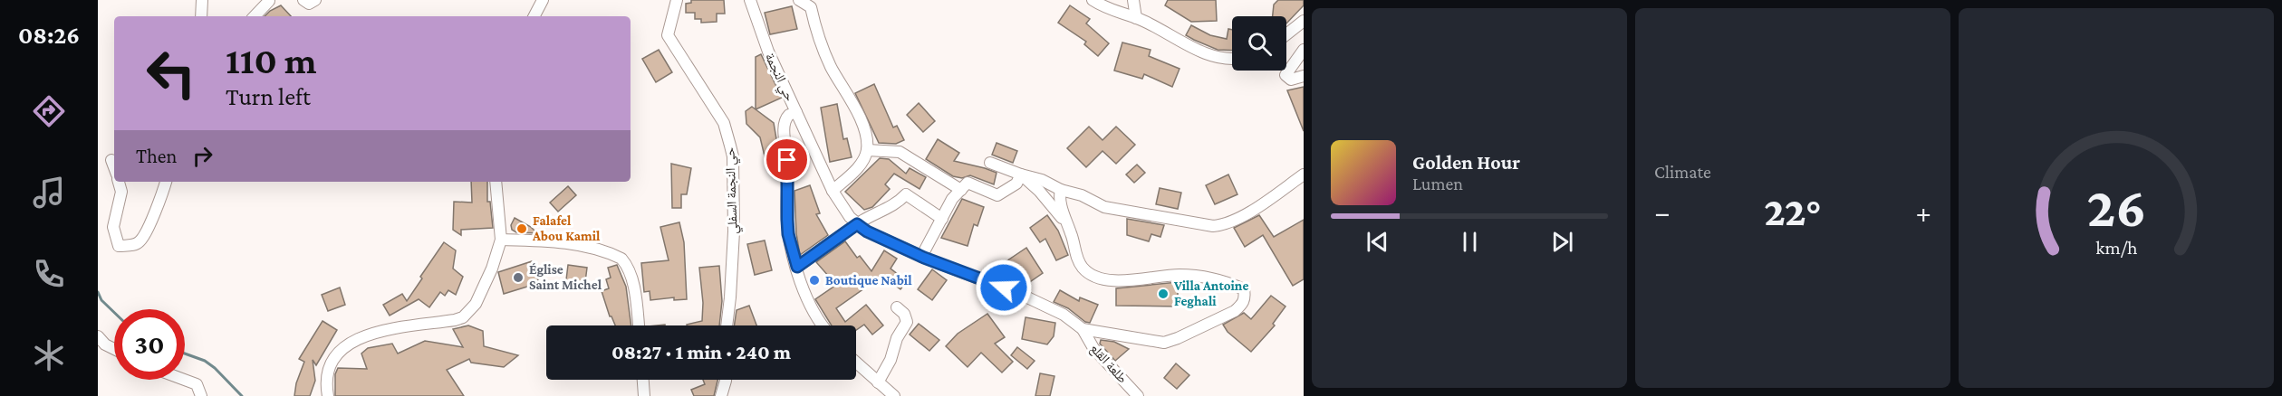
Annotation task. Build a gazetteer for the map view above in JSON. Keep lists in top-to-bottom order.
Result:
{
  "streets": {
    "street": ["حي النجمة", "حي النجمة السفلي", "طلعة القلع"]
  },
  "places": [
    "Falafel Abou Kamil",
    "Église Saint Michel",
    "Boutique Nabil",
    "Villa Antoine Feghali"
  ],
  "page": {
    "tabs": "08:26",
    "tile": "Climate",
    "turn": ["110 m", "Turn left"],
    "then": "Then",
    "song": ["Golden Hour", "Lumen"],
    "heat": ["−", "22°", "+"],
    "limit": "30",
    "trip": "08:27 · 1 min · 240 m",
    "gauge": ["26", "km/h"]
  }
}
